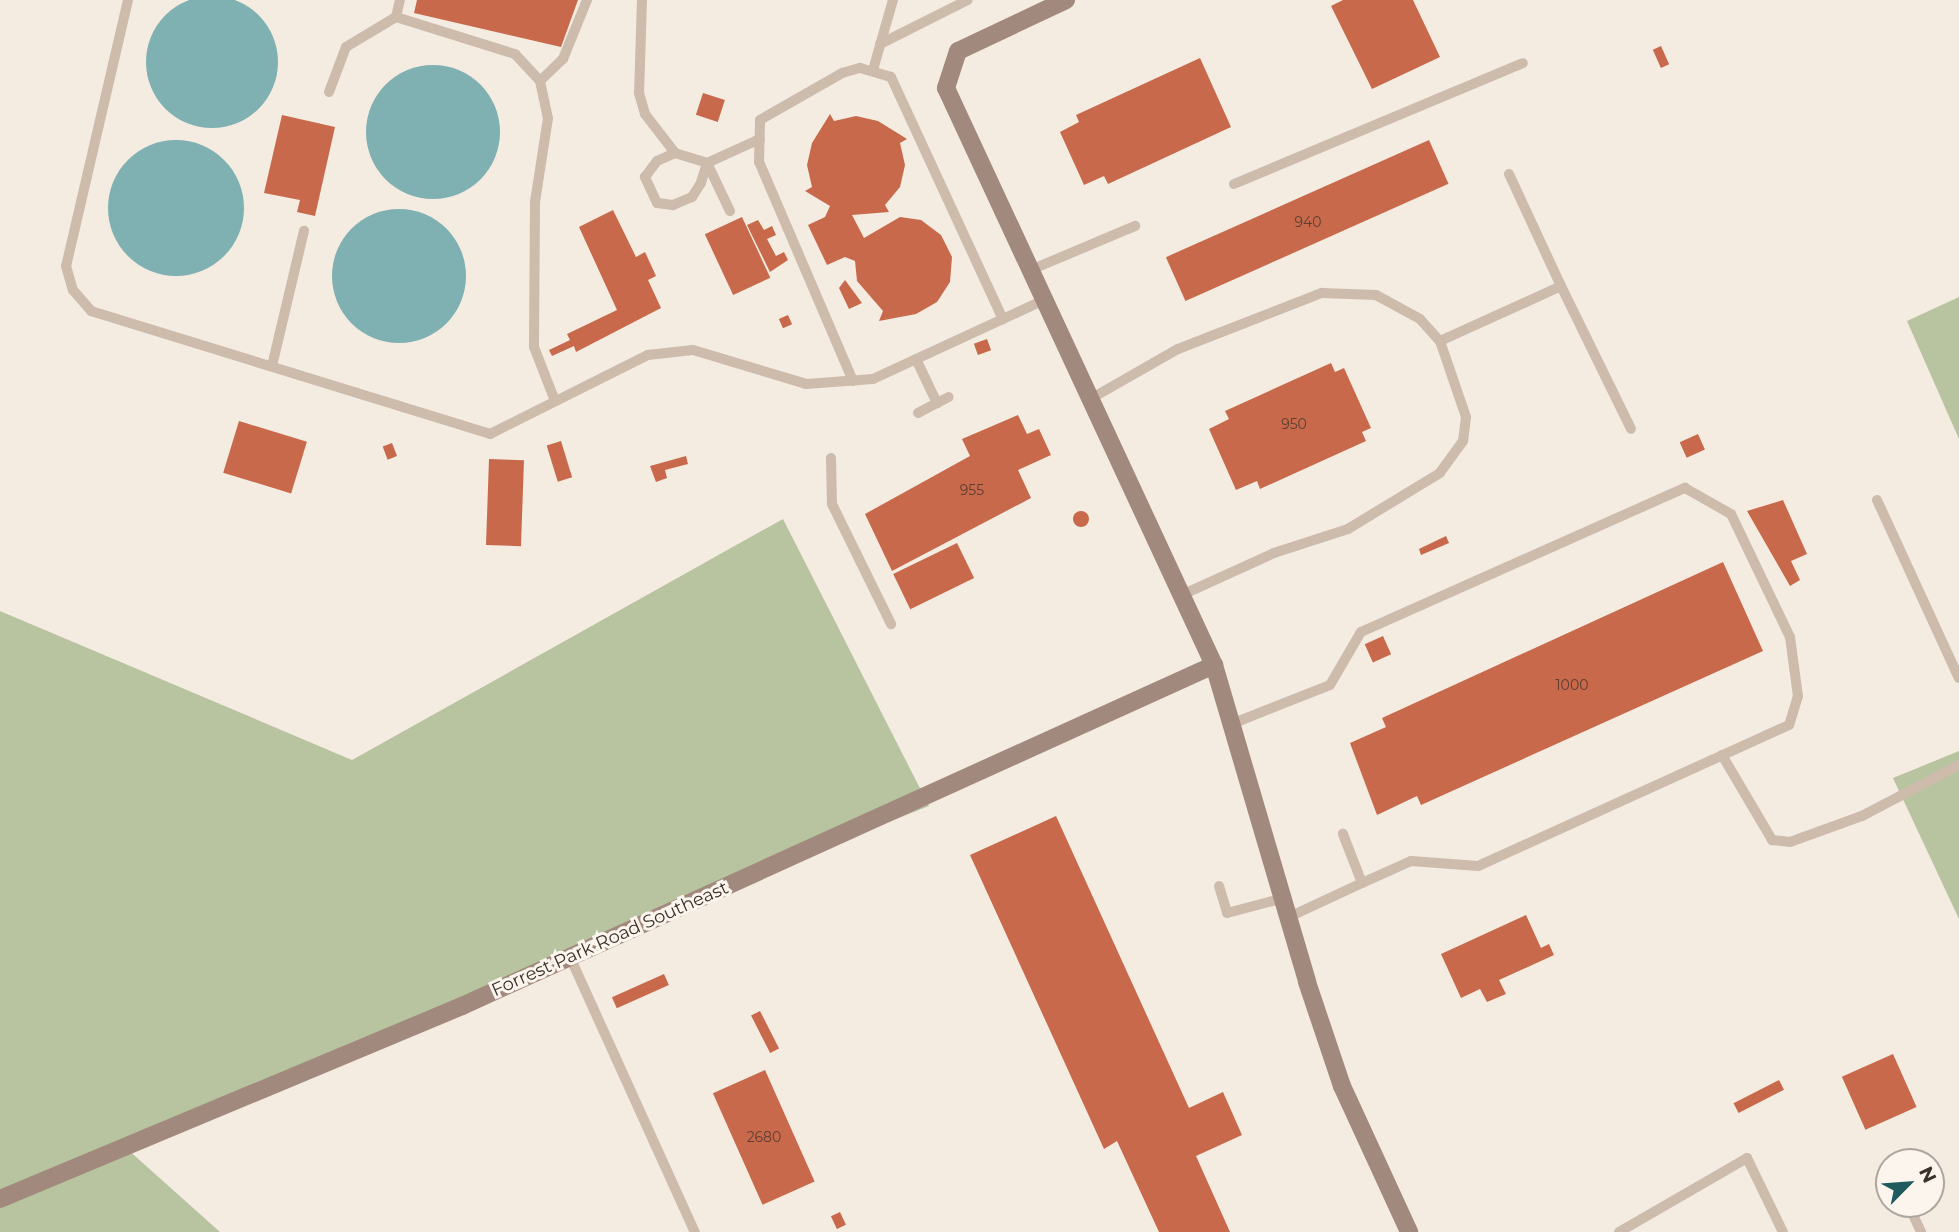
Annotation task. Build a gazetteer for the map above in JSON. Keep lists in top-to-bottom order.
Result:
{
  "streets": {
    "street": ["Forrest Park Road Southeast"]
  },
  "house_numbers": [
    "940",
    "950",
    "955",
    "1000",
    "2680"
  ],
  "north": "top right"
}
